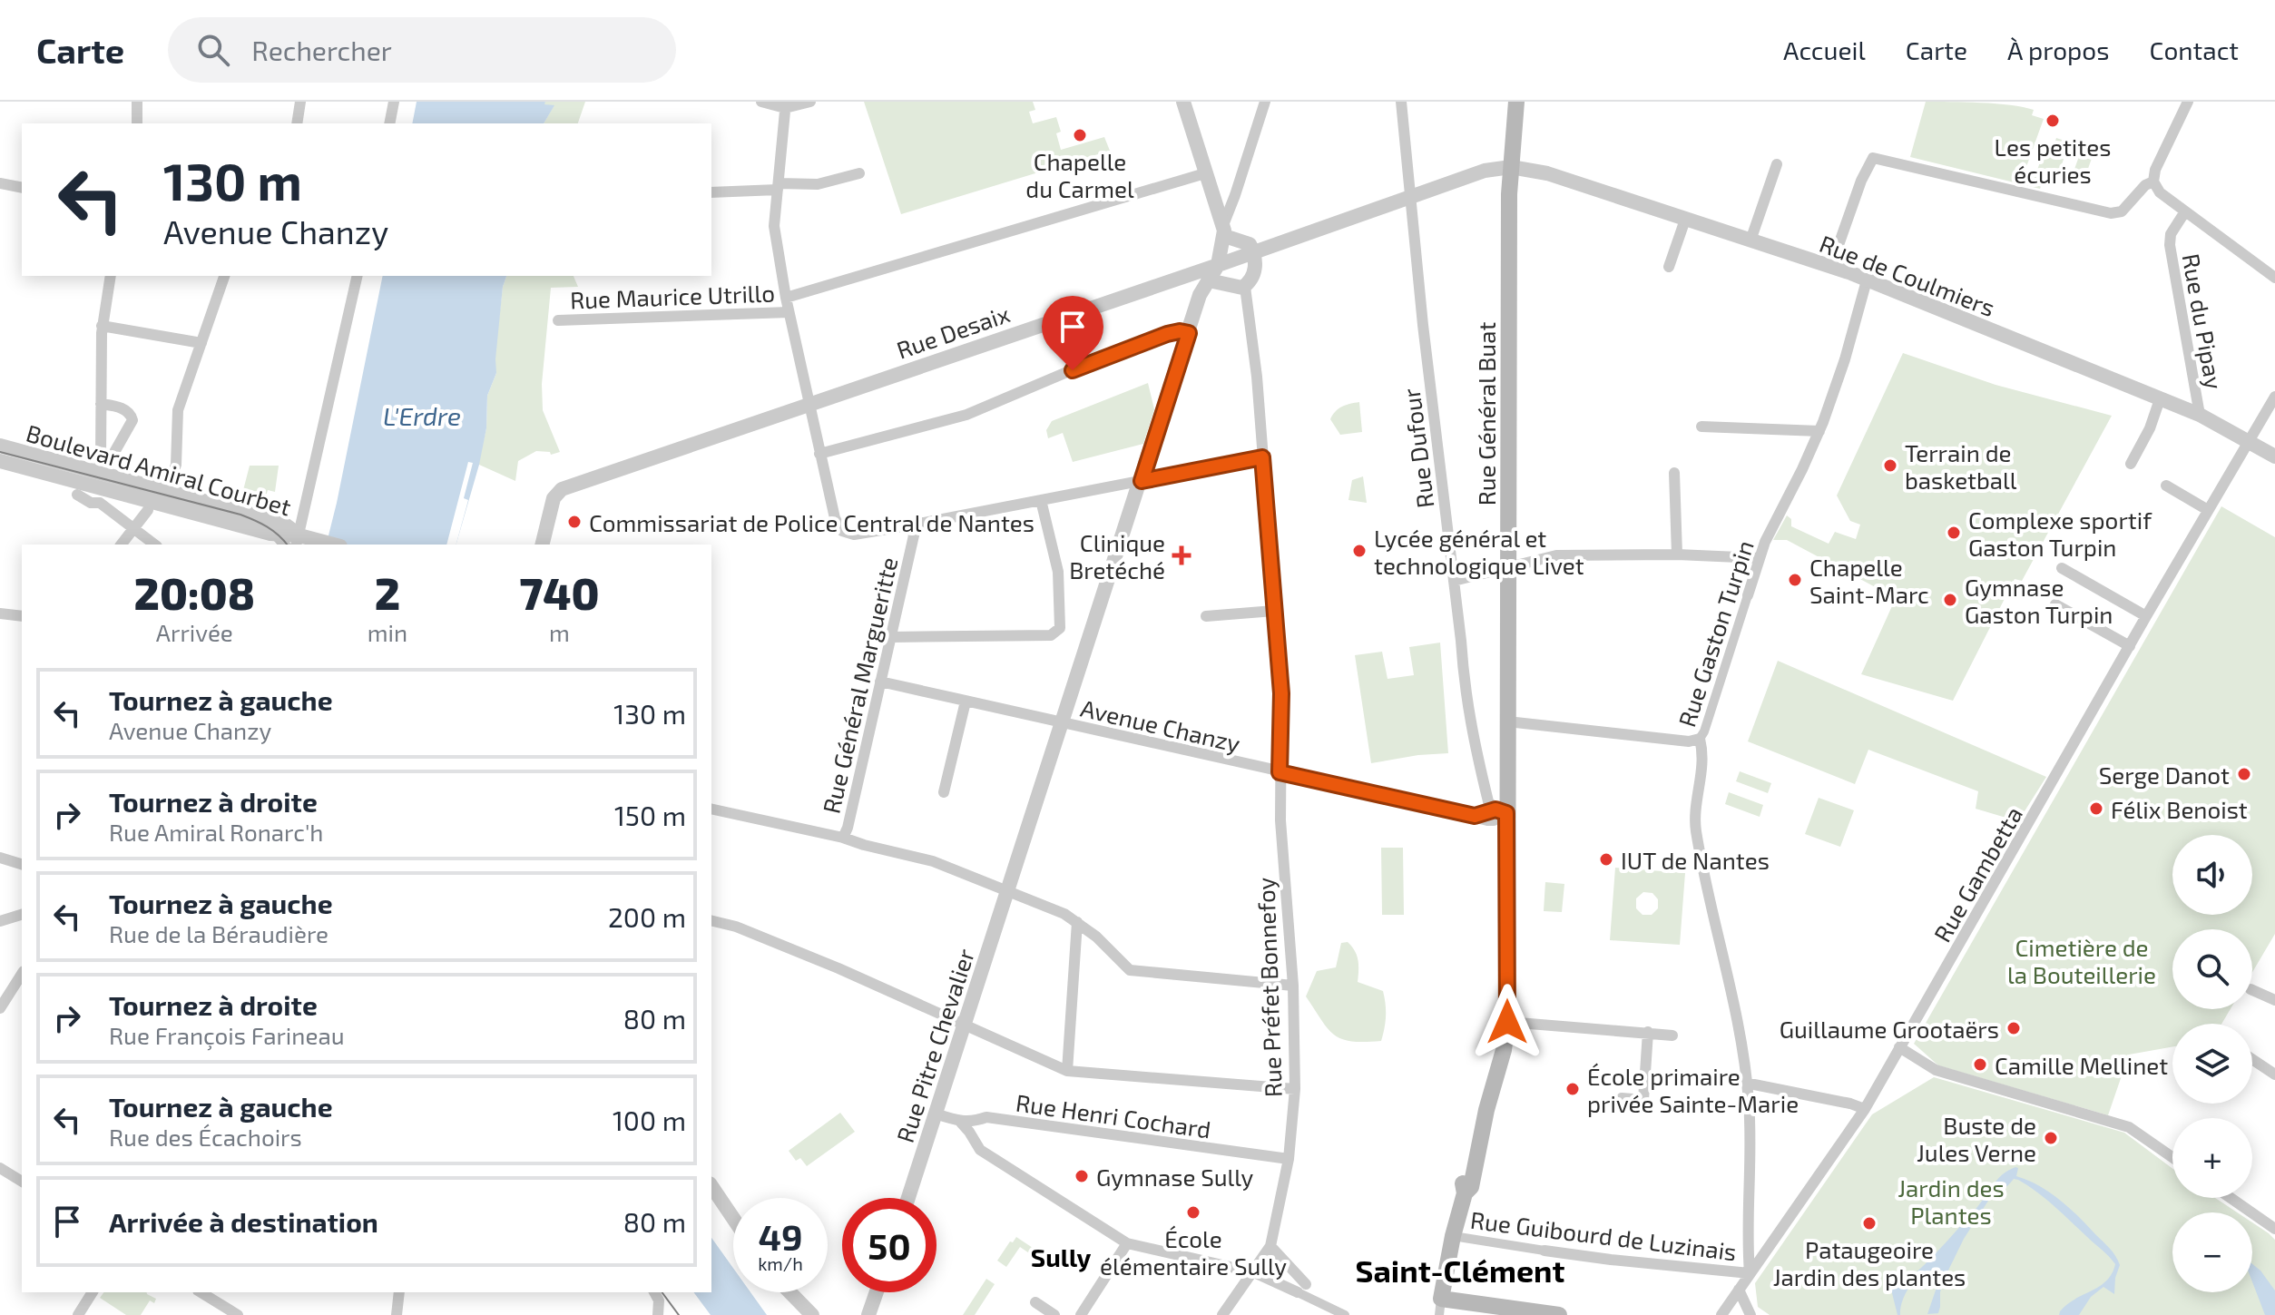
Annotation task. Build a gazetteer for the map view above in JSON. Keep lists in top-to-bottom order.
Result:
{
  "streets": {
    "main road": ["Rue Général Buat"],
    "street": [
      "Rue de Coulmiers",
      "Rue Maurice Utrillo",
      "Rue du Pipay",
      "Rue Desaix",
      "Rue Dufour",
      "Boulevard Amiral Courbet",
      "Rue Gaston Turpin",
      "Rue Général Margueritte",
      "Avenue Chanzy",
      "Rue Gambetta",
      "Rue Préfet Bonnefoy",
      "Rue Pitre Chevalier",
      "Rue Henri Cochard",
      "Rue Guibourd de Luzinais"
    ]
  },
  "crossings": [
    ["Rue de Coulmiers", "Rue du Pipay"],
    ["Rue de Coulmiers", "Rue Desaix"],
    ["Rue de Coulmiers", "Rue Général Buat"],
    ["Rue de Coulmiers", "Rue Gaston Turpin"],
    ["Rue de Coulmiers", "Rue Gambetta"],
    ["Rue Maurice Utrillo", "Rue Général Margueritte"],
    ["Rue Desaix", "Rue Général Buat"],
    ["Rue Desaix", "Rue Dufour"],
    ["Rue Desaix", "Rue Général Margueritte"],
    ["Rue Desaix", "Rue Pitre Chevalier"],
    ["Rue Général Buat", "Rue Dufour"],
    ["Rue Général Buat", "Avenue Chanzy"],
    ["Rue Général Buat", "Rue Guibourd de Luzinais"],
    ["Rue Dufour", "Avenue Chanzy"],
    ["Rue Gaston Turpin", "Rue Gambetta"],
    ["Rue Gaston Turpin", "Rue Guibourd de Luzinais"],
    ["Rue Général Margueritte", "Avenue Chanzy"],
    ["Avenue Chanzy", "Rue Préfet Bonnefoy"],
    ["Avenue Chanzy", "Rue Pitre Chevalier"],
    ["Rue Gambetta", "Rue Guibourd de Luzinais"],
    ["Rue Préfet Bonnefoy", "Rue Henri Cochard"],
    ["Rue Pitre Chevalier", "Rue Henri Cochard"]
  ],
  "districts": ["Sully", "Saint-Clément"],
  "water": ["L'Erdre"],
  "parks": ["Cimetière de la Bouteillerie", "Jardin des Plantes"],
  "places": {
    "other": [
      "Les petites écuries",
      "Chapelle du Carmel",
      "Terrain de basketball",
      "Commissariat de Police Central de Nantes",
      "Complexe sportif Gaston Turpin",
      "Lycée général et technologique Livet",
      "Chapelle Saint-Marc",
      "Gymnase Gaston Turpin",
      "Serge Danot",
      "Félix Benoist",
      "IUT de Nantes",
      "Guillaume Grootaërs",
      "Camille Mellinet",
      "École primaire privée Sainte-Marie",
      "Buste de Jules Verne",
      "Gymnase Sully",
      "École élémentaire Sully",
      "Pataugeoire Jardin des plantes"
    ],
    "health": ["Clinique Bretéché"]
  },
  "page": {
    "header": "Carte",
    "search": "Rechercher",
    "nav": [
      "Accueil",
      "Carte",
      "À propos",
      "Contact"
    ],
    "turn": ["130 m", "Avenue Chanzy"],
    "eta": [
      "20:08",
      "Arrivée",
      "2",
      "min",
      "740",
      "m"
    ],
    "list": [
      {
        "name": "Tournez à gauche",
        "note": "Avenue Chanzy",
        "value": "130 m"
      },
      {
        "name": "Tournez à droite",
        "note": "Rue Amiral Ronarc'h",
        "value": "150 m"
      },
      {
        "name": "Tournez à gauche",
        "note": "Rue de la Béraudière",
        "value": "200 m"
      },
      {
        "name": "Tournez à droite",
        "note": "Rue François Farineau",
        "value": "80 m"
      },
      {
        "name": "Tournez à gauche",
        "note": "Rue des Écachoirs",
        "value": "100 m"
      },
      {
        "name": "Arrivée à destination",
        "value": "80 m"
      }
    ],
    "map_buttons": ["+", "−"],
    "speed": "49 km/h",
    "limit": "50"
  }
}
